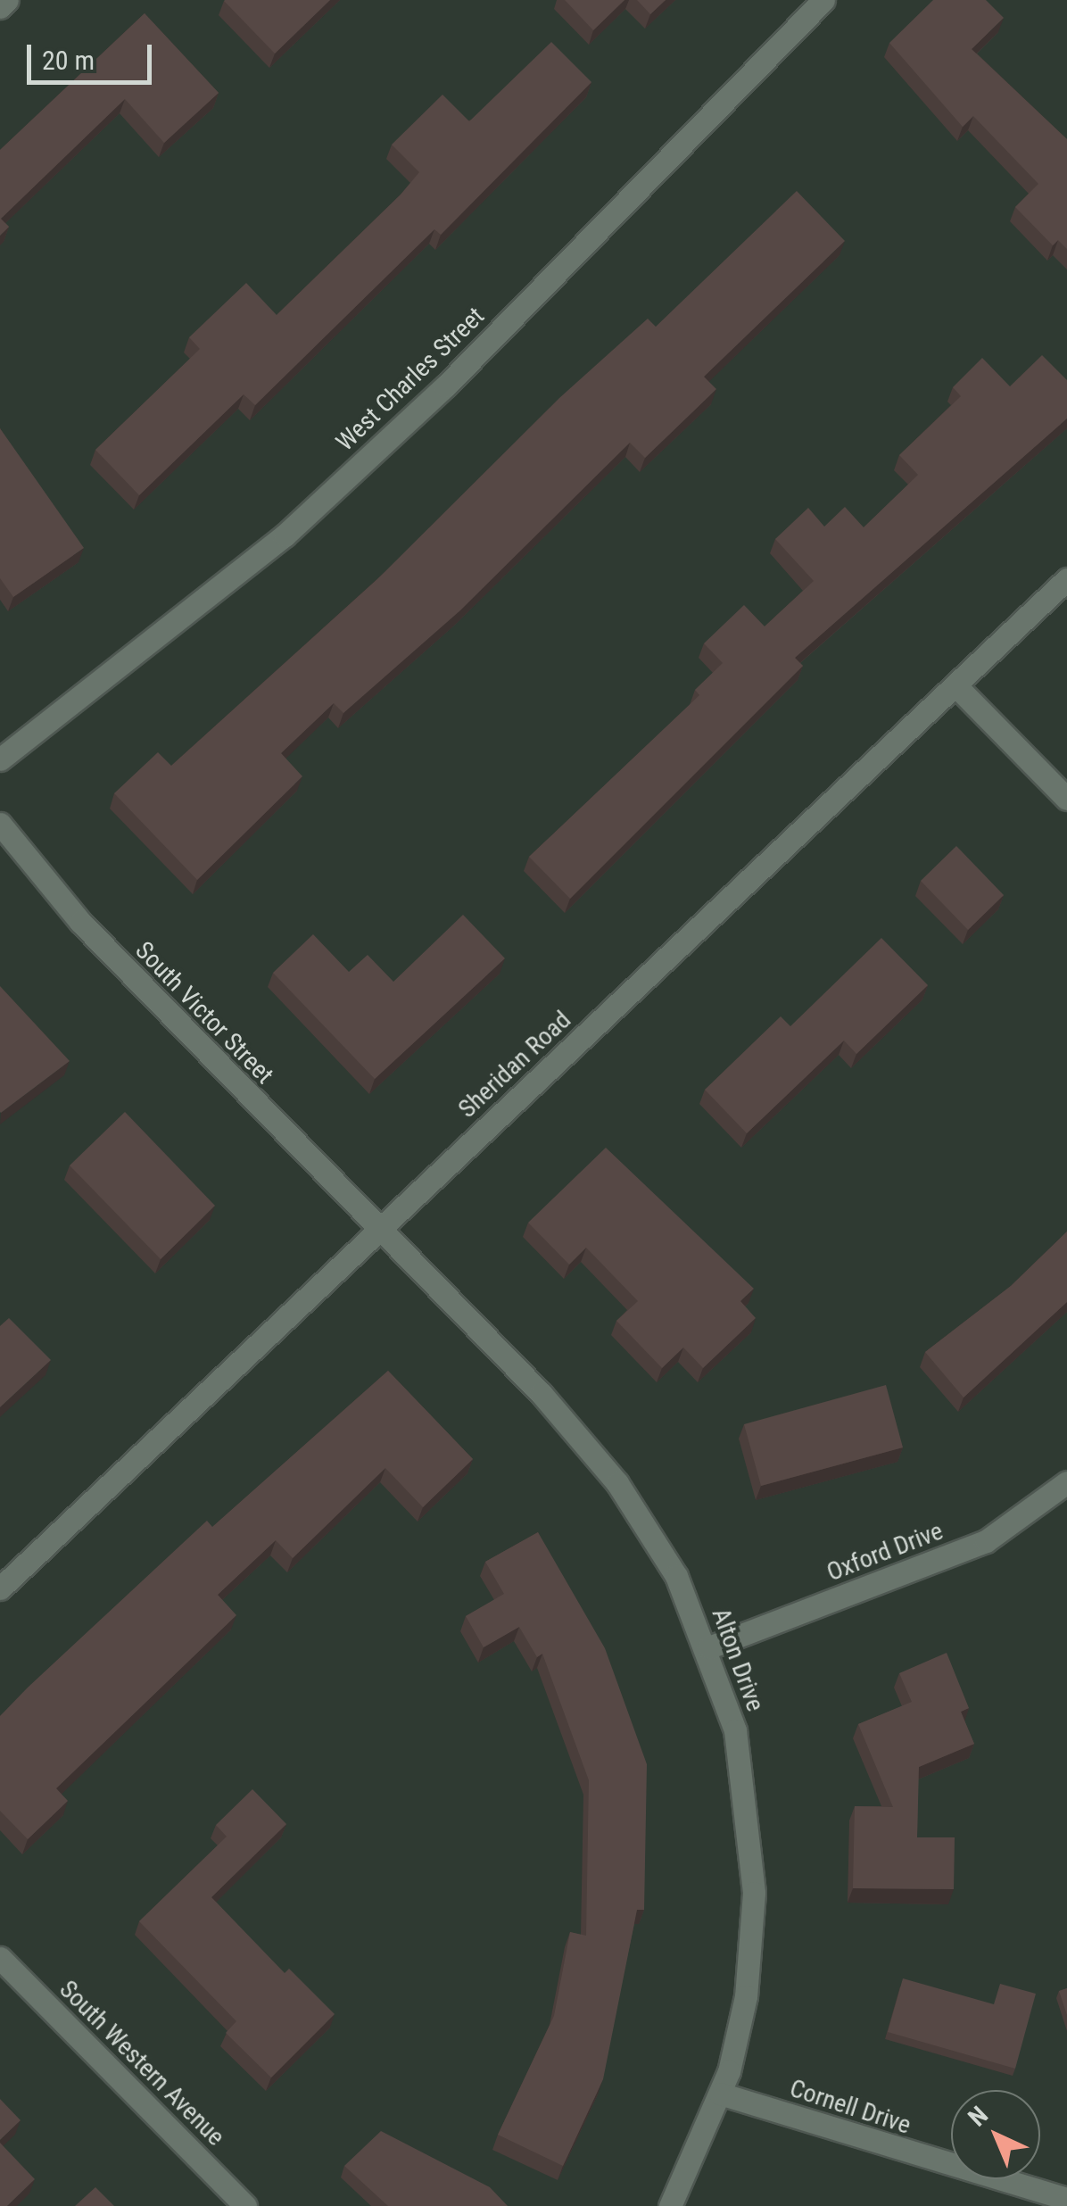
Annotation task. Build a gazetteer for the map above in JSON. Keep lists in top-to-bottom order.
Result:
{
  "streets": {
    "street": [
      "West Charles Street",
      "South Victor Street",
      "Sheridan Road",
      "Oxford Drive",
      "Alton Drive",
      "South Western Avenue",
      "Cornell Drive"
    ]
  },
  "crossings": [
    ["South Victor Street", "Sheridan Road"],
    ["South Victor Street", "Alton Drive"],
    ["Sheridan Road", "Alton Drive"],
    ["Oxford Drive", "Alton Drive"],
    ["Alton Drive", "Cornell Drive"]
  ],
  "scale_bar": "20 m",
  "north": "top left"
}
